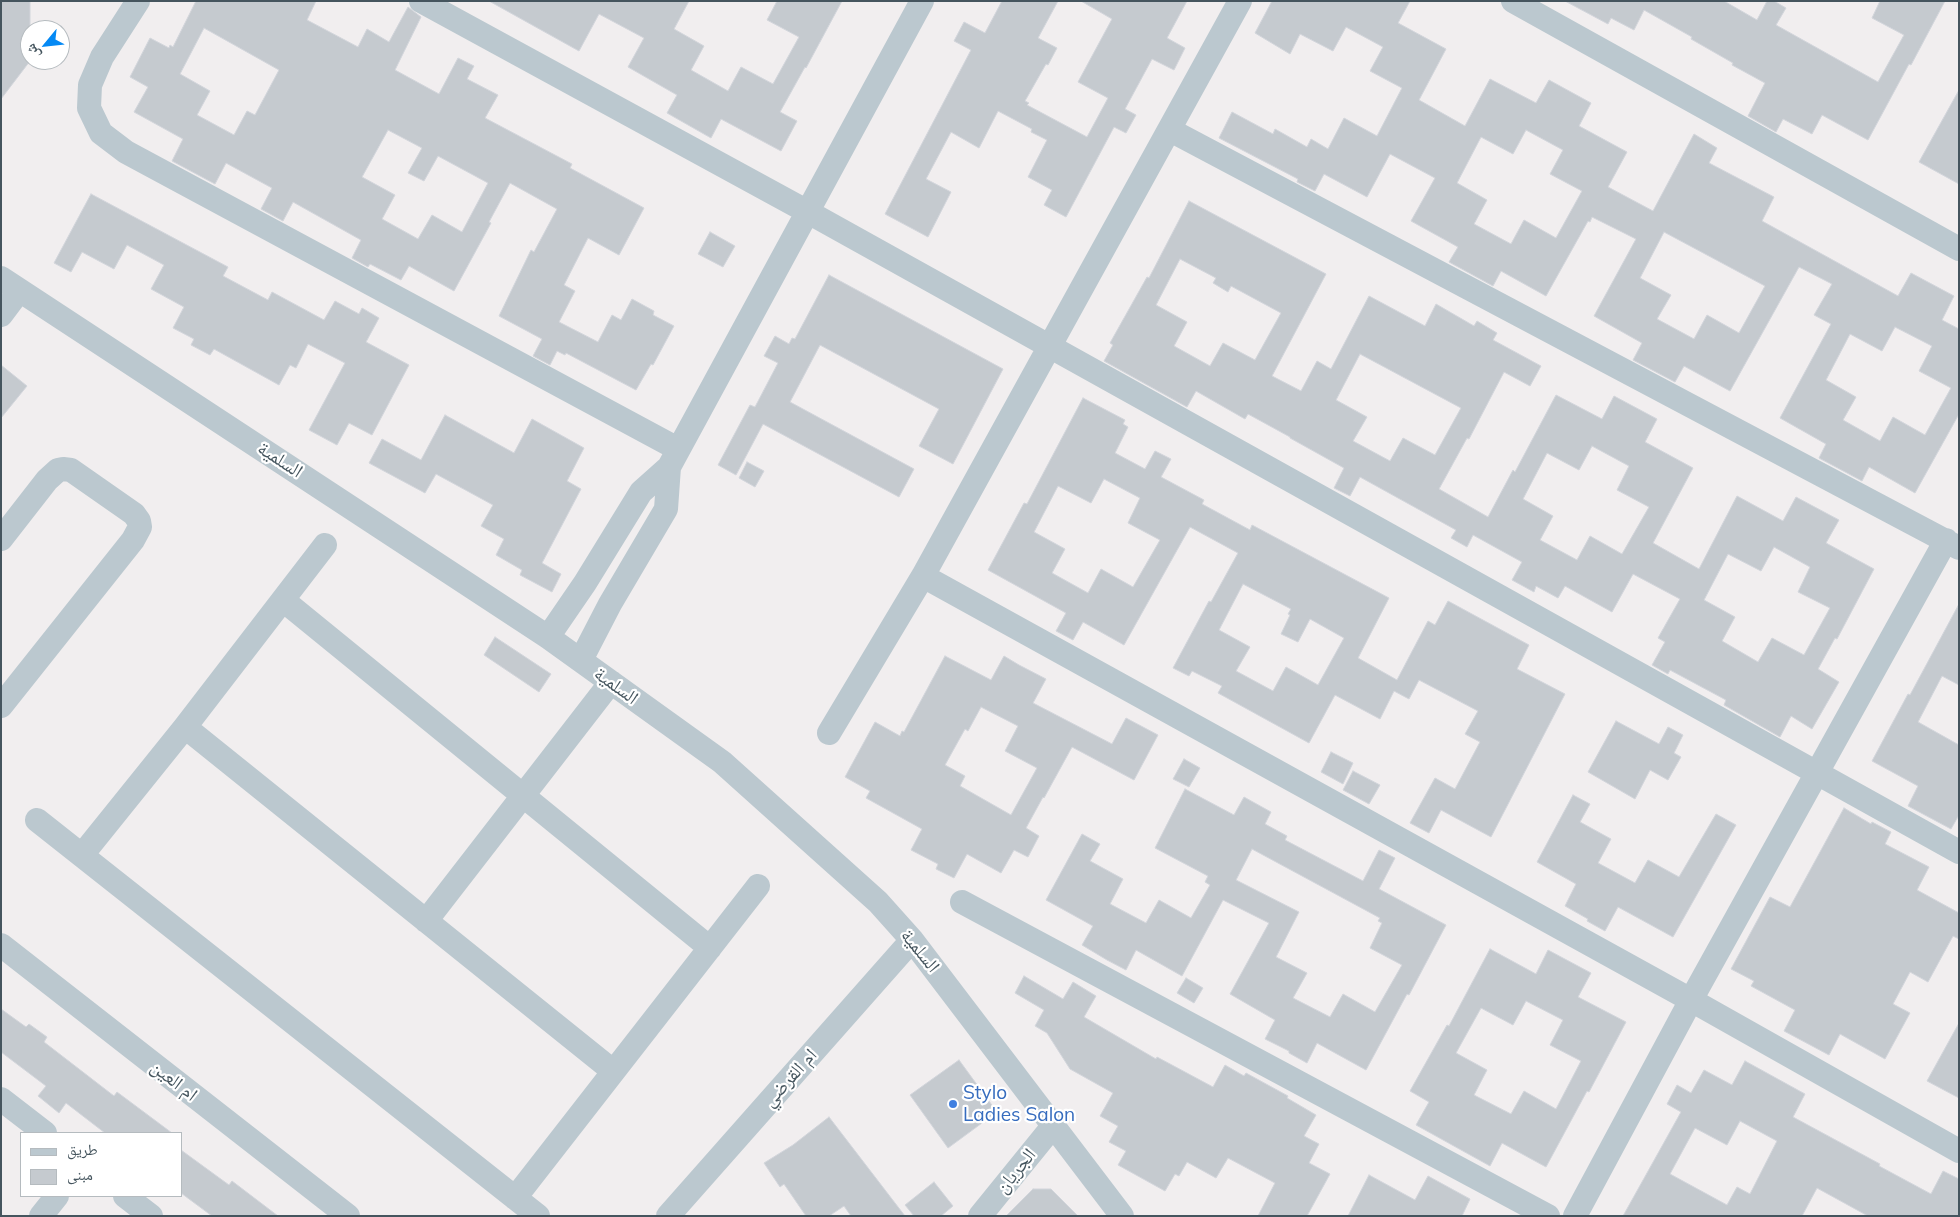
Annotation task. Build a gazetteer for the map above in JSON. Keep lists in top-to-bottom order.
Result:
{
  "streets": {
    "street": [
      "السلمية",
      "ام القرضي",
      "ام العين",
      "الجريان"
    ]
  },
  "crossings": [
    ["السلمية", "ام القرضي"],
    ["السلمية", "الجريان"]
  ],
  "places": ["Stylo Ladies Salon"],
  "legend": ["طريق", "مبنى"],
  "north": "bottom left"
}
